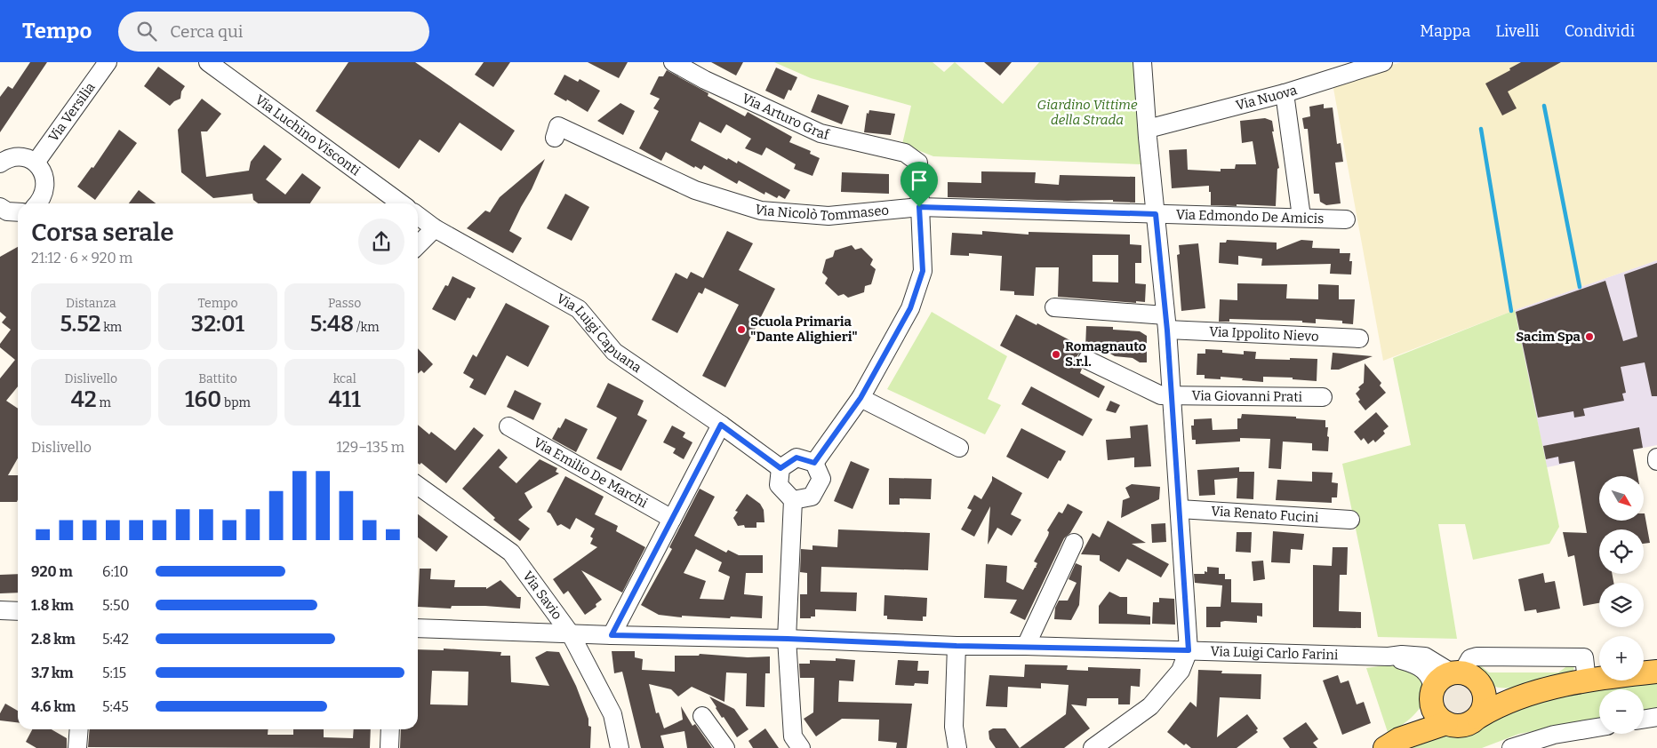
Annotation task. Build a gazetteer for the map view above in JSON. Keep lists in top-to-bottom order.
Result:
{
  "streets": {
    "street": [
      "Via Nuova",
      "Via Versilia",
      "Via Arturo Graf",
      "Via Luchino Visconti",
      "Via Nicolò Tommaseo",
      "Via Edmondo De Amicis",
      "Via Luigi Capuana",
      "Via Ippolito Nievo",
      "Via Giovanni Prati",
      "Via Emilio De Marchi",
      "Via Renato Fucini",
      "Via Savio",
      "Via Luigi Carlo Farini"
    ]
  },
  "crossings": [
    ["Via Arturo Graf", "Via Nicolò Tommaseo"],
    ["Via Nicolò Tommaseo", "Via Edmondo De Amicis"],
    ["Via Savio", "Via Luigi Carlo Farini"]
  ],
  "parks": ["Giardino Vittime della Strada"],
  "places": ["Scuola Primaria \"Dante Alighieri\"", "Sacim Spa", "Romagnauto S.r.l."],
  "north": "bottom right",
  "page": {
    "header": "Tempo",
    "search": "Cerca qui",
    "nav": ["Mappa", "Livelli", "Condividi"],
    "heading": ["Corsa serale", "21:12 · 6 × 920 m"],
    "stats": [
      ["Distanza", "5.52 km"],
      ["Tempo", "32:01"],
      ["Passo", "5:48 /km"],
      ["Dislivello", "42 m"],
      ["Battito", "160 bpm"],
      ["kcal", "411"]
    ],
    "chart": ["Dislivello", "129–135 m"],
    "map_buttons": ["+", "−"],
    "list": [
      {
        "name": "920 m",
        "note": "6:10"
      },
      {
        "name": "1.8 km",
        "note": "5:50"
      },
      {
        "name": "2.8 km",
        "note": "5:42"
      },
      {
        "name": "3.7 km",
        "note": "5:15"
      },
      {
        "name": "4.6 km",
        "note": "5:45"
      }
    ]
  }
}
